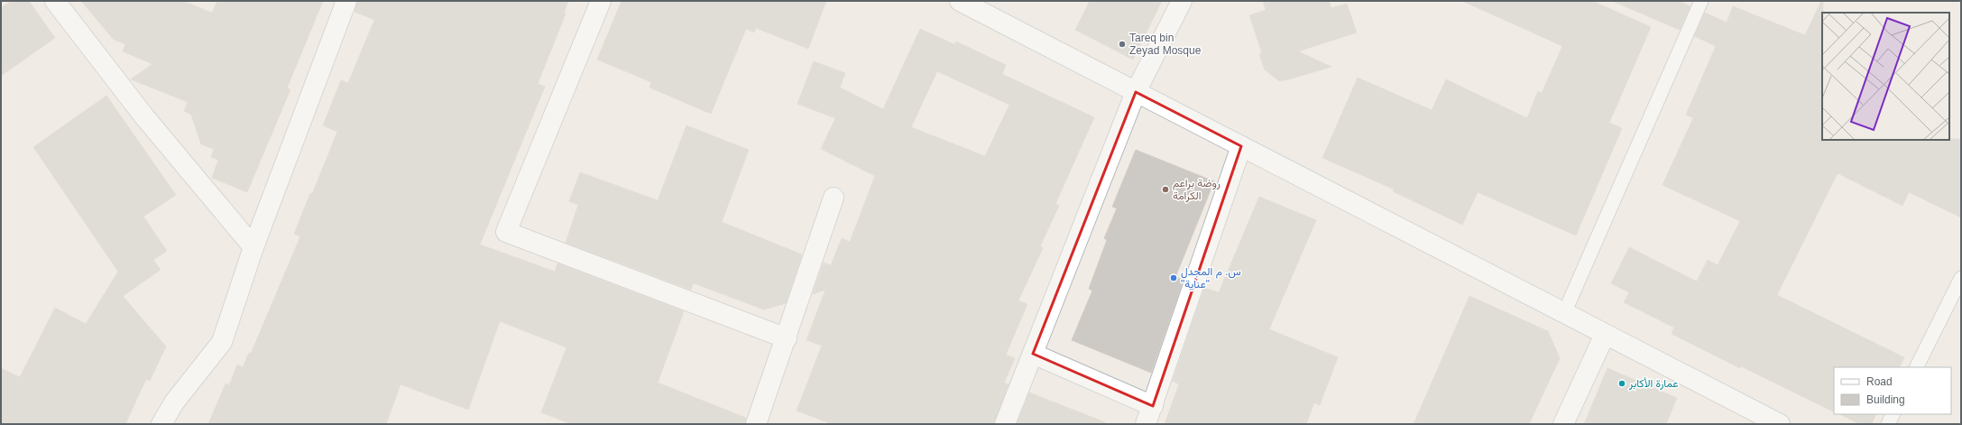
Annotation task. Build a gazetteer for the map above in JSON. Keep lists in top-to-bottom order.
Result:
{
  "places": [
    "Tareq bin Zeyad Mosque",
    "روضة براعم الكرامة",
    "س. م المجدل \"عناية\"",
    "عمارة الأكابر"
  ],
  "legend": ["Road", "Building"]
}
